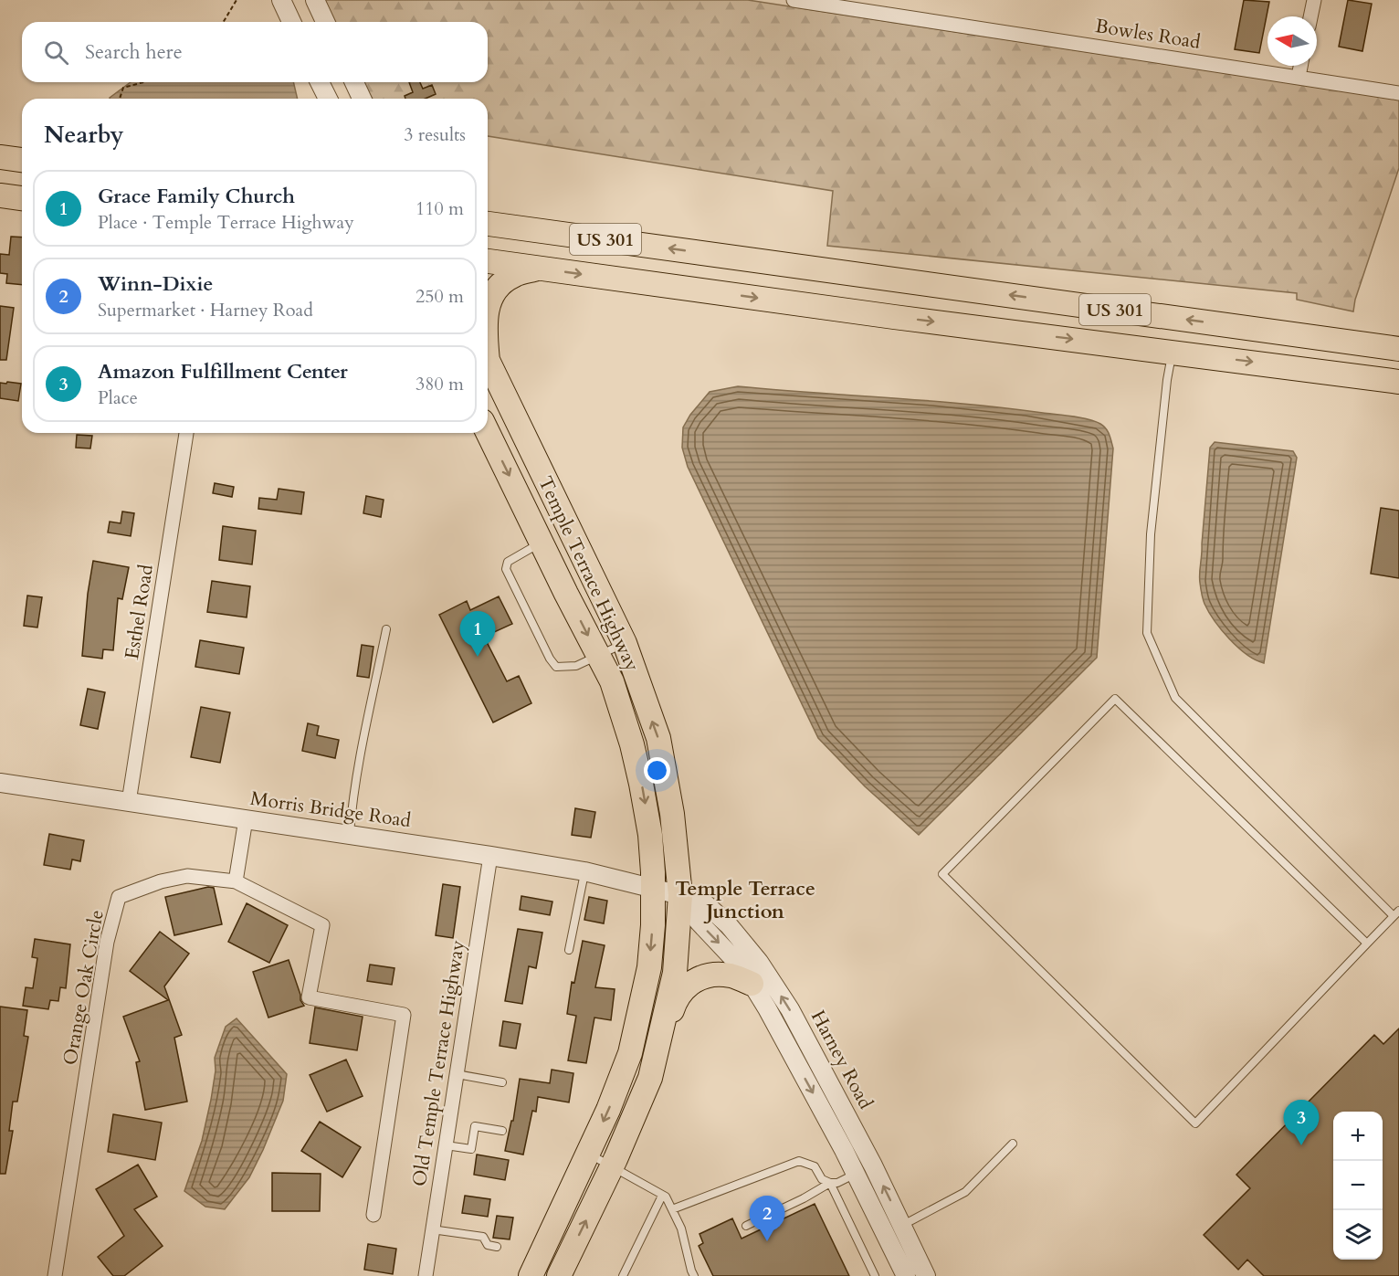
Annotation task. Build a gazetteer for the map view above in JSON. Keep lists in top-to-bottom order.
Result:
{
  "streets": {
    "main road": ["US 301", "Temple Terrace Highway"],
    "street": [
      "Bowles Road",
      "Esthel Road",
      "Morris Bridge Road",
      "Orange Oak Circle",
      "Harney Road",
      "Old Temple Terrace Highway"
    ]
  },
  "crossings": [
    ["Temple Terrace Highway", "Morris Bridge Road"],
    ["Temple Terrace Highway", "Harney Road"],
    ["Esthel Road", "Morris Bridge Road"],
    ["Morris Bridge Road", "Harney Road"],
    ["Morris Bridge Road", "Old Temple Terrace Highway"]
  ],
  "districts": ["Temple Terrace Junction"],
  "north": "left",
  "page": {
    "search": "Search here",
    "heading": ["Nearby", "3 results"],
    "list": [
      {
        "mark": "1",
        "name": "Grace Family Church",
        "note": "Place · Temple Terrace Highway",
        "value": "110 m"
      },
      {
        "mark": "2",
        "name": "Winn-Dixie",
        "note": "Supermarket · Harney Road",
        "value": "250 m"
      },
      {
        "mark": "3",
        "name": "Amazon Fulfillment Center",
        "note": "Place",
        "value": "380 m"
      }
    ],
    "pins": ["1", "3", "2"],
    "map_buttons": ["+", "−"]
  }
}
